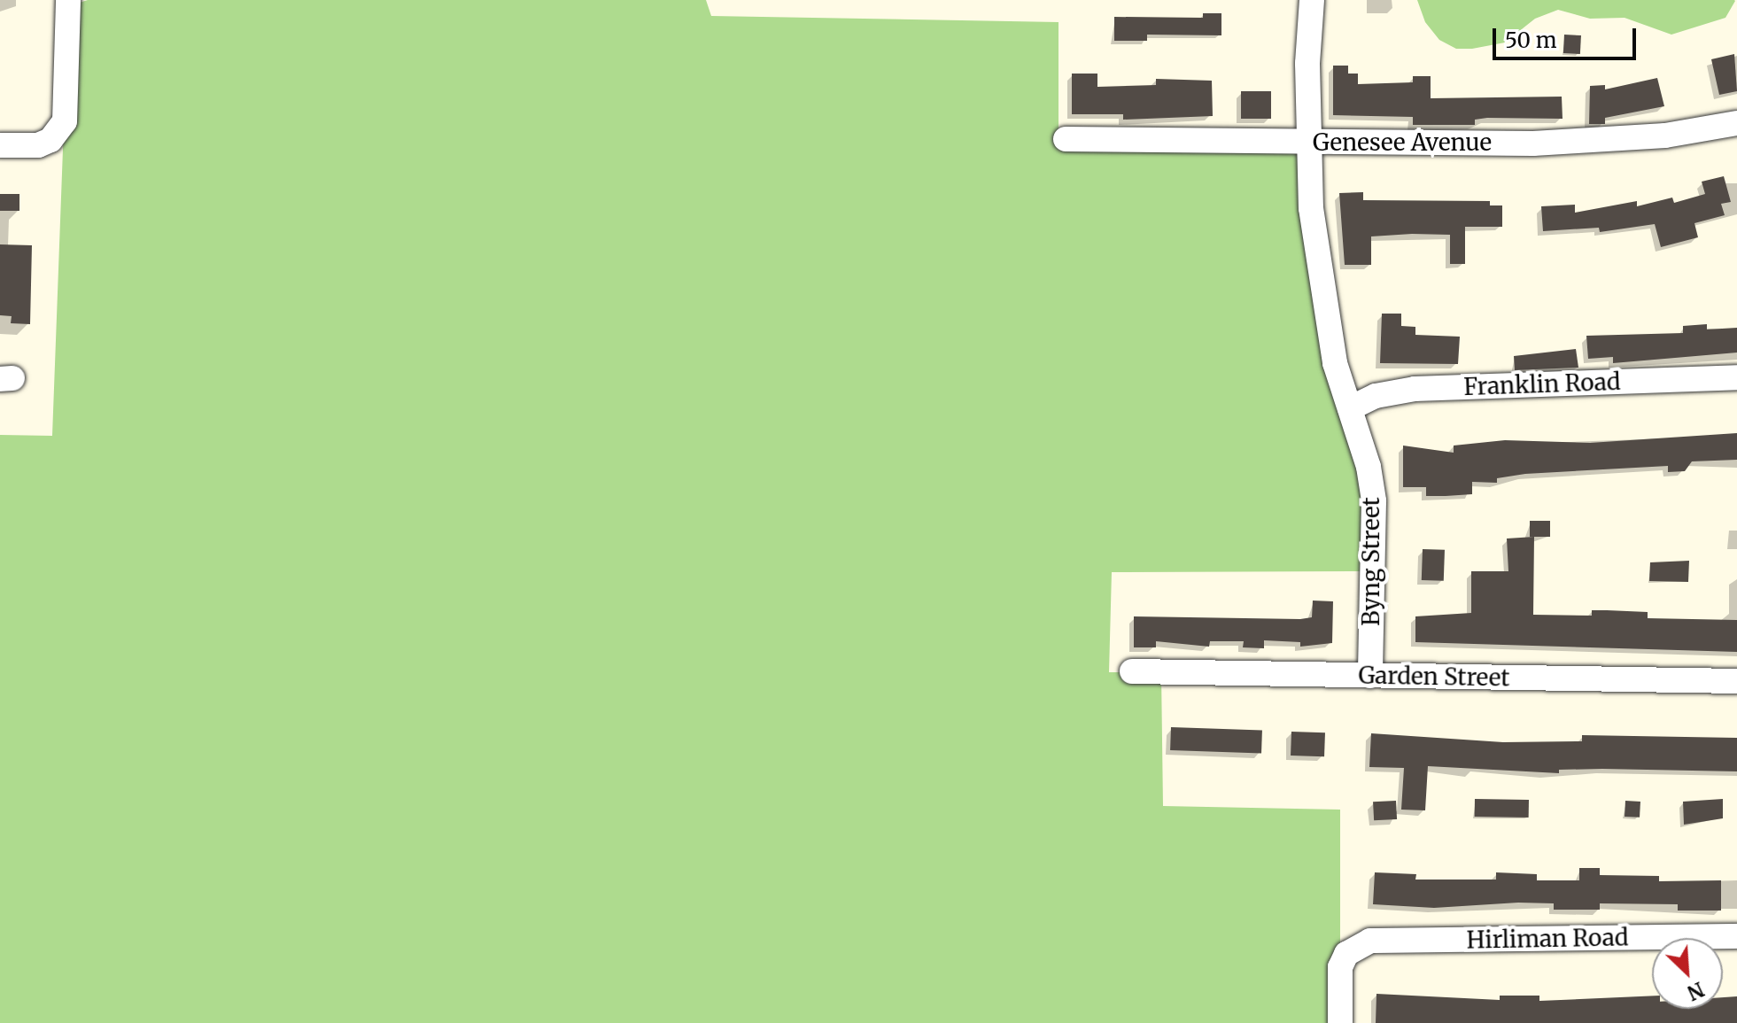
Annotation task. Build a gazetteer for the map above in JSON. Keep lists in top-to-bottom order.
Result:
{
  "streets": {
    "street": [
      "Genesee Avenue",
      "Franklin Road",
      "Byng Street",
      "Garden Street",
      "Hirliman Road"
    ]
  },
  "crossings": [
    ["Genesee Avenue", "Byng Street"],
    ["Franklin Road", "Byng Street"],
    ["Byng Street", "Garden Street"]
  ],
  "scale_bar": "50 m",
  "north": "bottom right"
}
